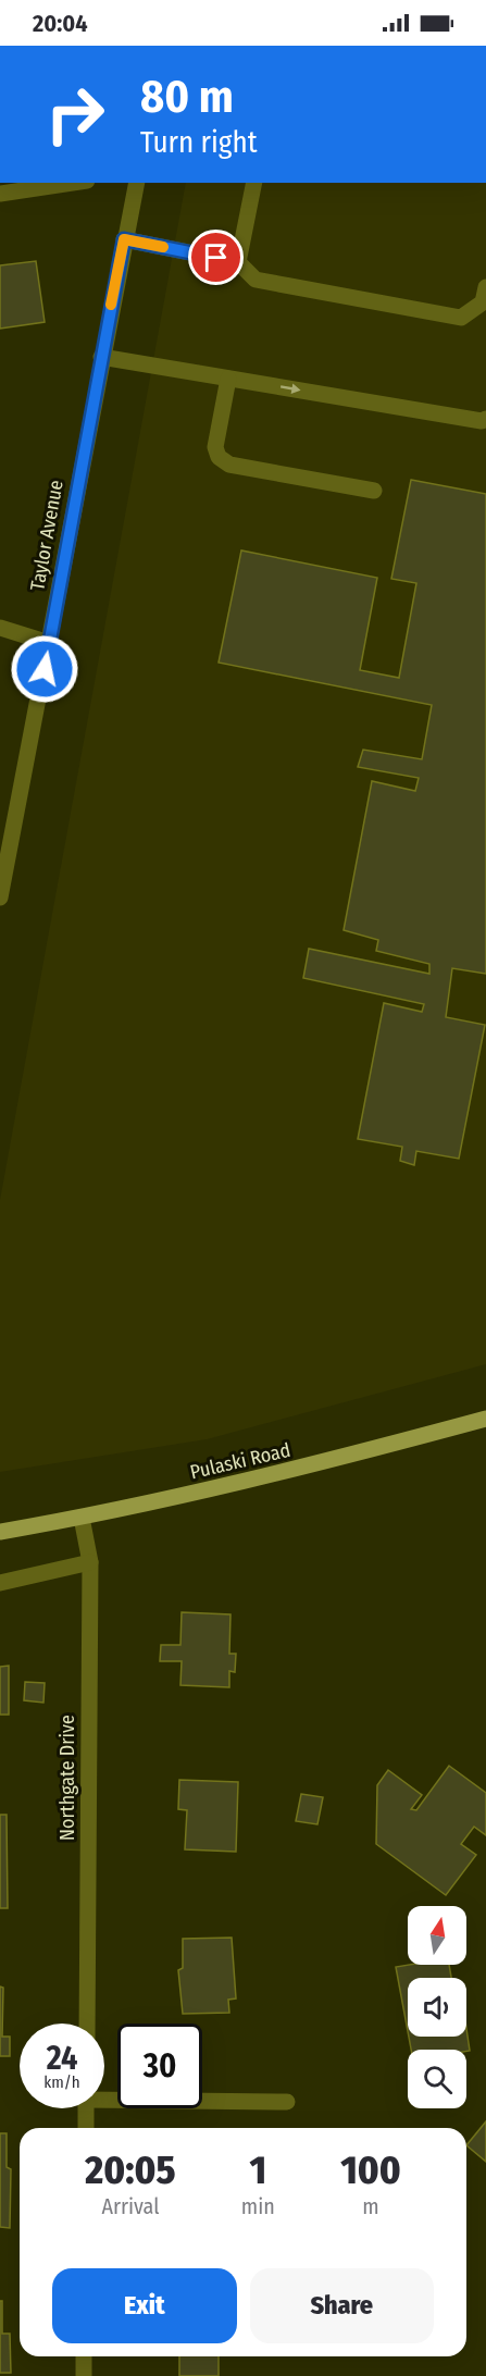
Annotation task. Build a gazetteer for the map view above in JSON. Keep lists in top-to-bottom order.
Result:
{
  "streets": {
    "main road": ["Pulaski Road"],
    "street": ["Taylor Avenue", "Northgate Drive"]
  },
  "crossings": [
    ["Pulaski Road", "Northgate Drive"]
  ],
  "north": "top",
  "page": {
    "status": "20:04",
    "turn": ["80 m", "Turn right"],
    "speed": "24 km/h",
    "limit": "30",
    "eta": [
      "20:05",
      "Arrival",
      "1",
      "min",
      "100",
      "m"
    ],
    "buttons": ["Exit", "Share"]
  }
}
